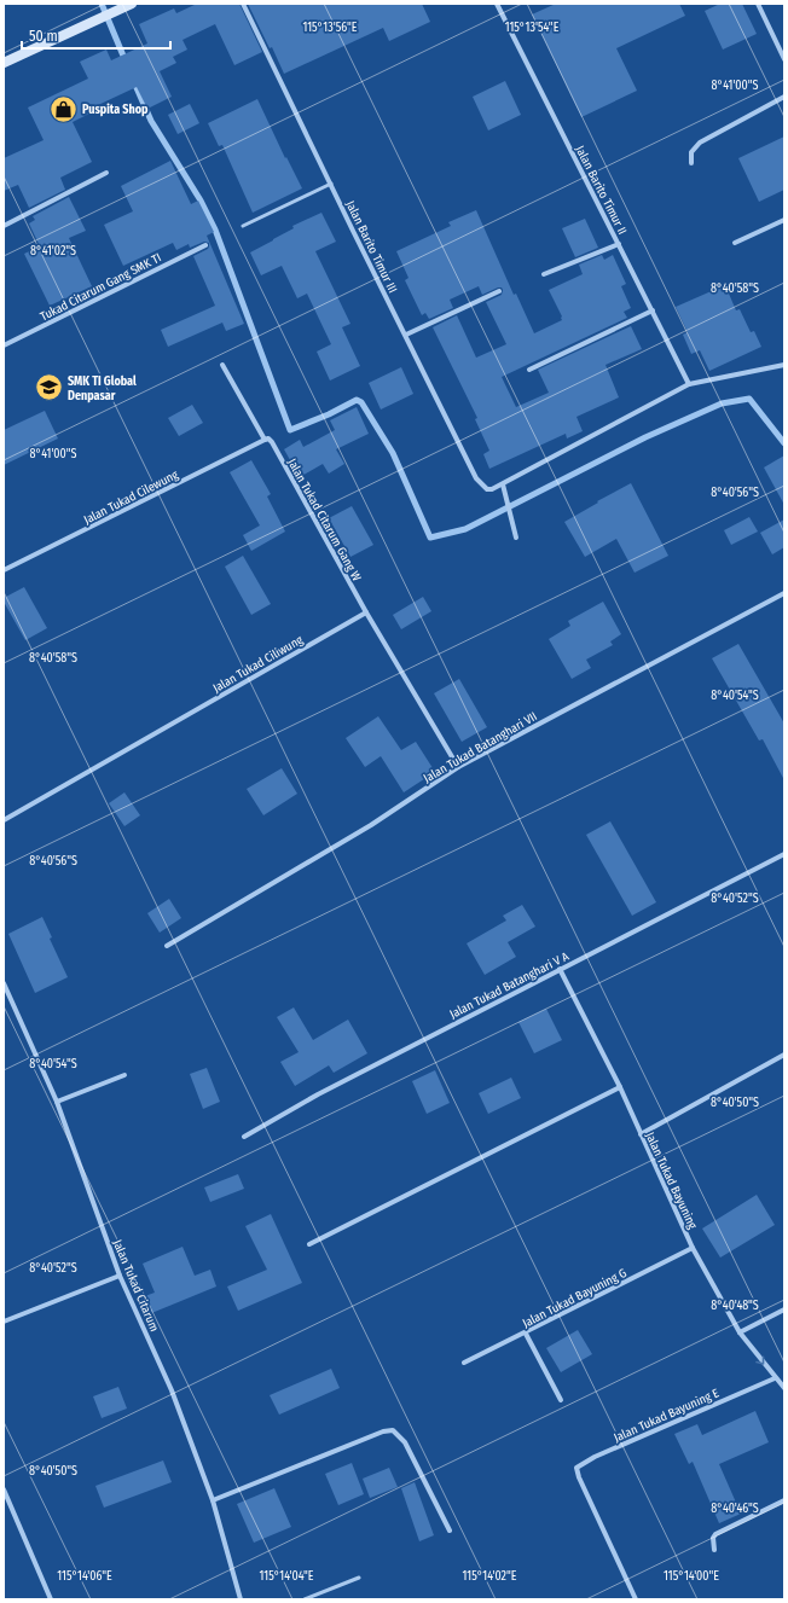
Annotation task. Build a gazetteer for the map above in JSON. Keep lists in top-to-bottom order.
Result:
{
  "streets": {
    "street": [
      "Jalan Barito Timur II",
      "Jalan Barito Timur III",
      "Tukad Citarum Gang SMK TI",
      "Jalan Tukad Cilewung",
      "Jalan Tukad Citarum Gang W",
      "Jalan Tukad Ciliwung",
      "Jalan Tukad Batanghari VII",
      "Jalan Tukad Batanghari V A",
      "Jalan Tukad Bayuning",
      "Jalan Tukad Citarum",
      "Jalan Tukad Bayuning G",
      "Jalan Tukad Bayuning E"
    ]
  },
  "crossings": [
    ["Jalan Tukad Cilewung", "Jalan Tukad Citarum Gang W"],
    ["Jalan Tukad Citarum Gang W", "Jalan Tukad Ciliwung"],
    ["Jalan Tukad Batanghari V A", "Jalan Tukad Bayuning"],
    ["Jalan Tukad Bayuning", "Jalan Tukad Bayuning G"],
    ["Jalan Tukad Bayuning", "Jalan Tukad Bayuning E"]
  ],
  "places": {
    "shop": ["Puspita Shop"],
    "school or university": ["SMK TI Global Denpasar"]
  },
  "scale_bar": "50 m",
  "coordinates": [
    "115°13'56\"E",
    "115°13'54\"E",
    "8°41'00\"S",
    "8°41'02\"S",
    "8°40'58\"S",
    "8°40'56\"S",
    "8°40'54\"S",
    "8°40'52\"S",
    "8°40'50\"S",
    "8°40'48\"S",
    "8°40'46\"S",
    "115°14'06\"E",
    "115°14'04\"E",
    "115°14'02\"E",
    "115°14'00\"E"
  ]
}
